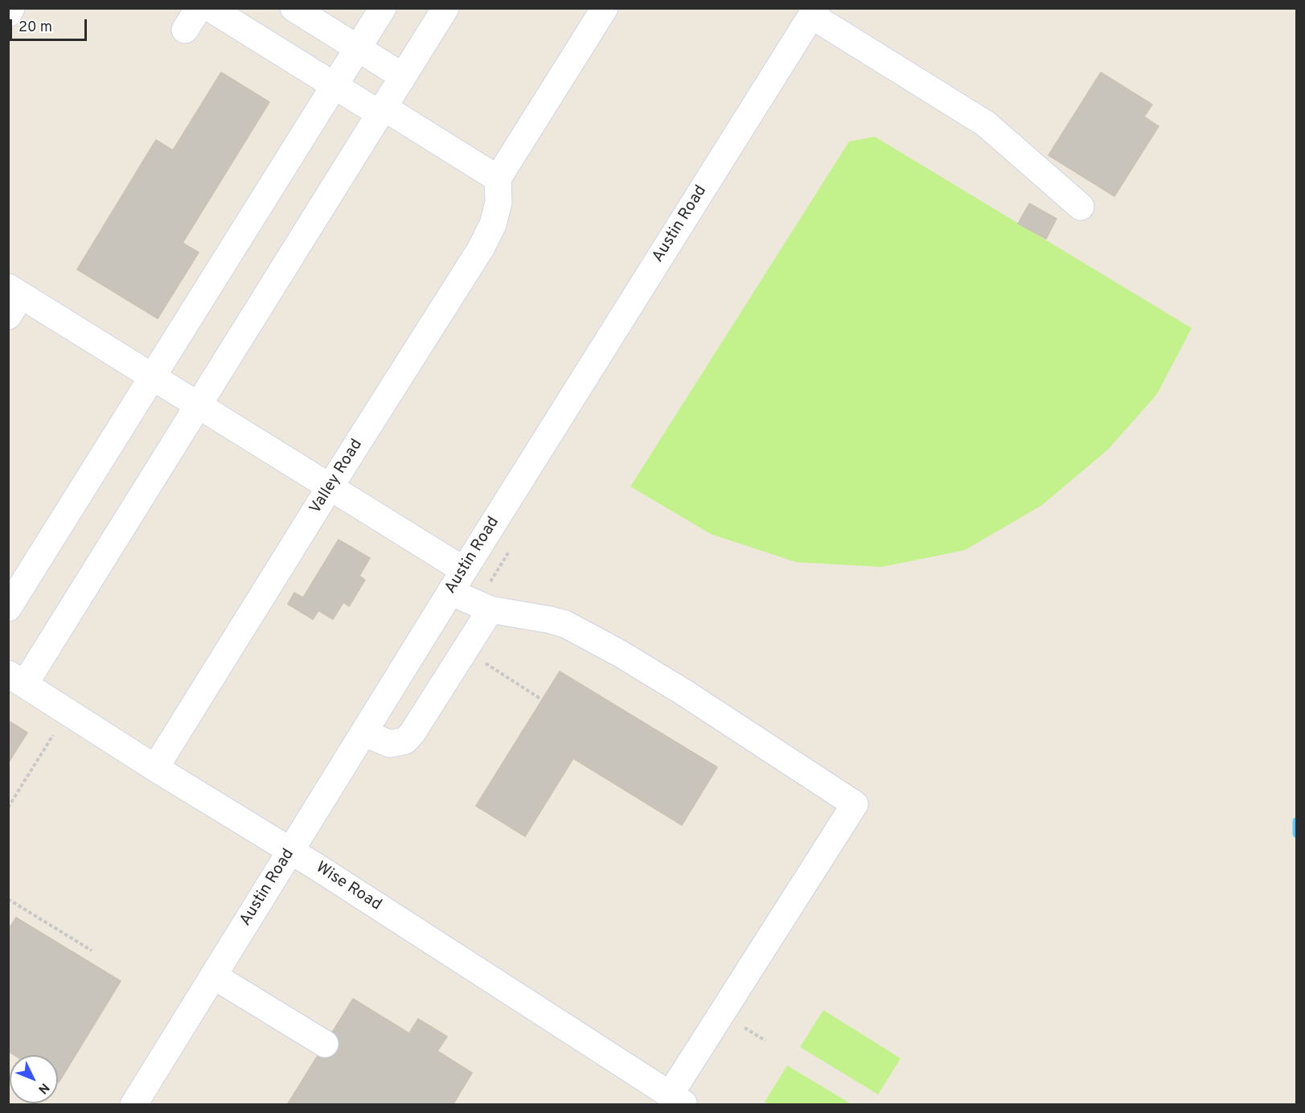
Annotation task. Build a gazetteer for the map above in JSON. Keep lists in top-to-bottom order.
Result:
{
  "streets": {
    "street": ["Austin Road", "Valley Road", "Wise Road"]
  },
  "crossings": [
    ["Austin Road", "Wise Road"],
    ["Valley Road", "Wise Road"]
  ],
  "scale_bar": "20 m",
  "north": "bottom right"
}
